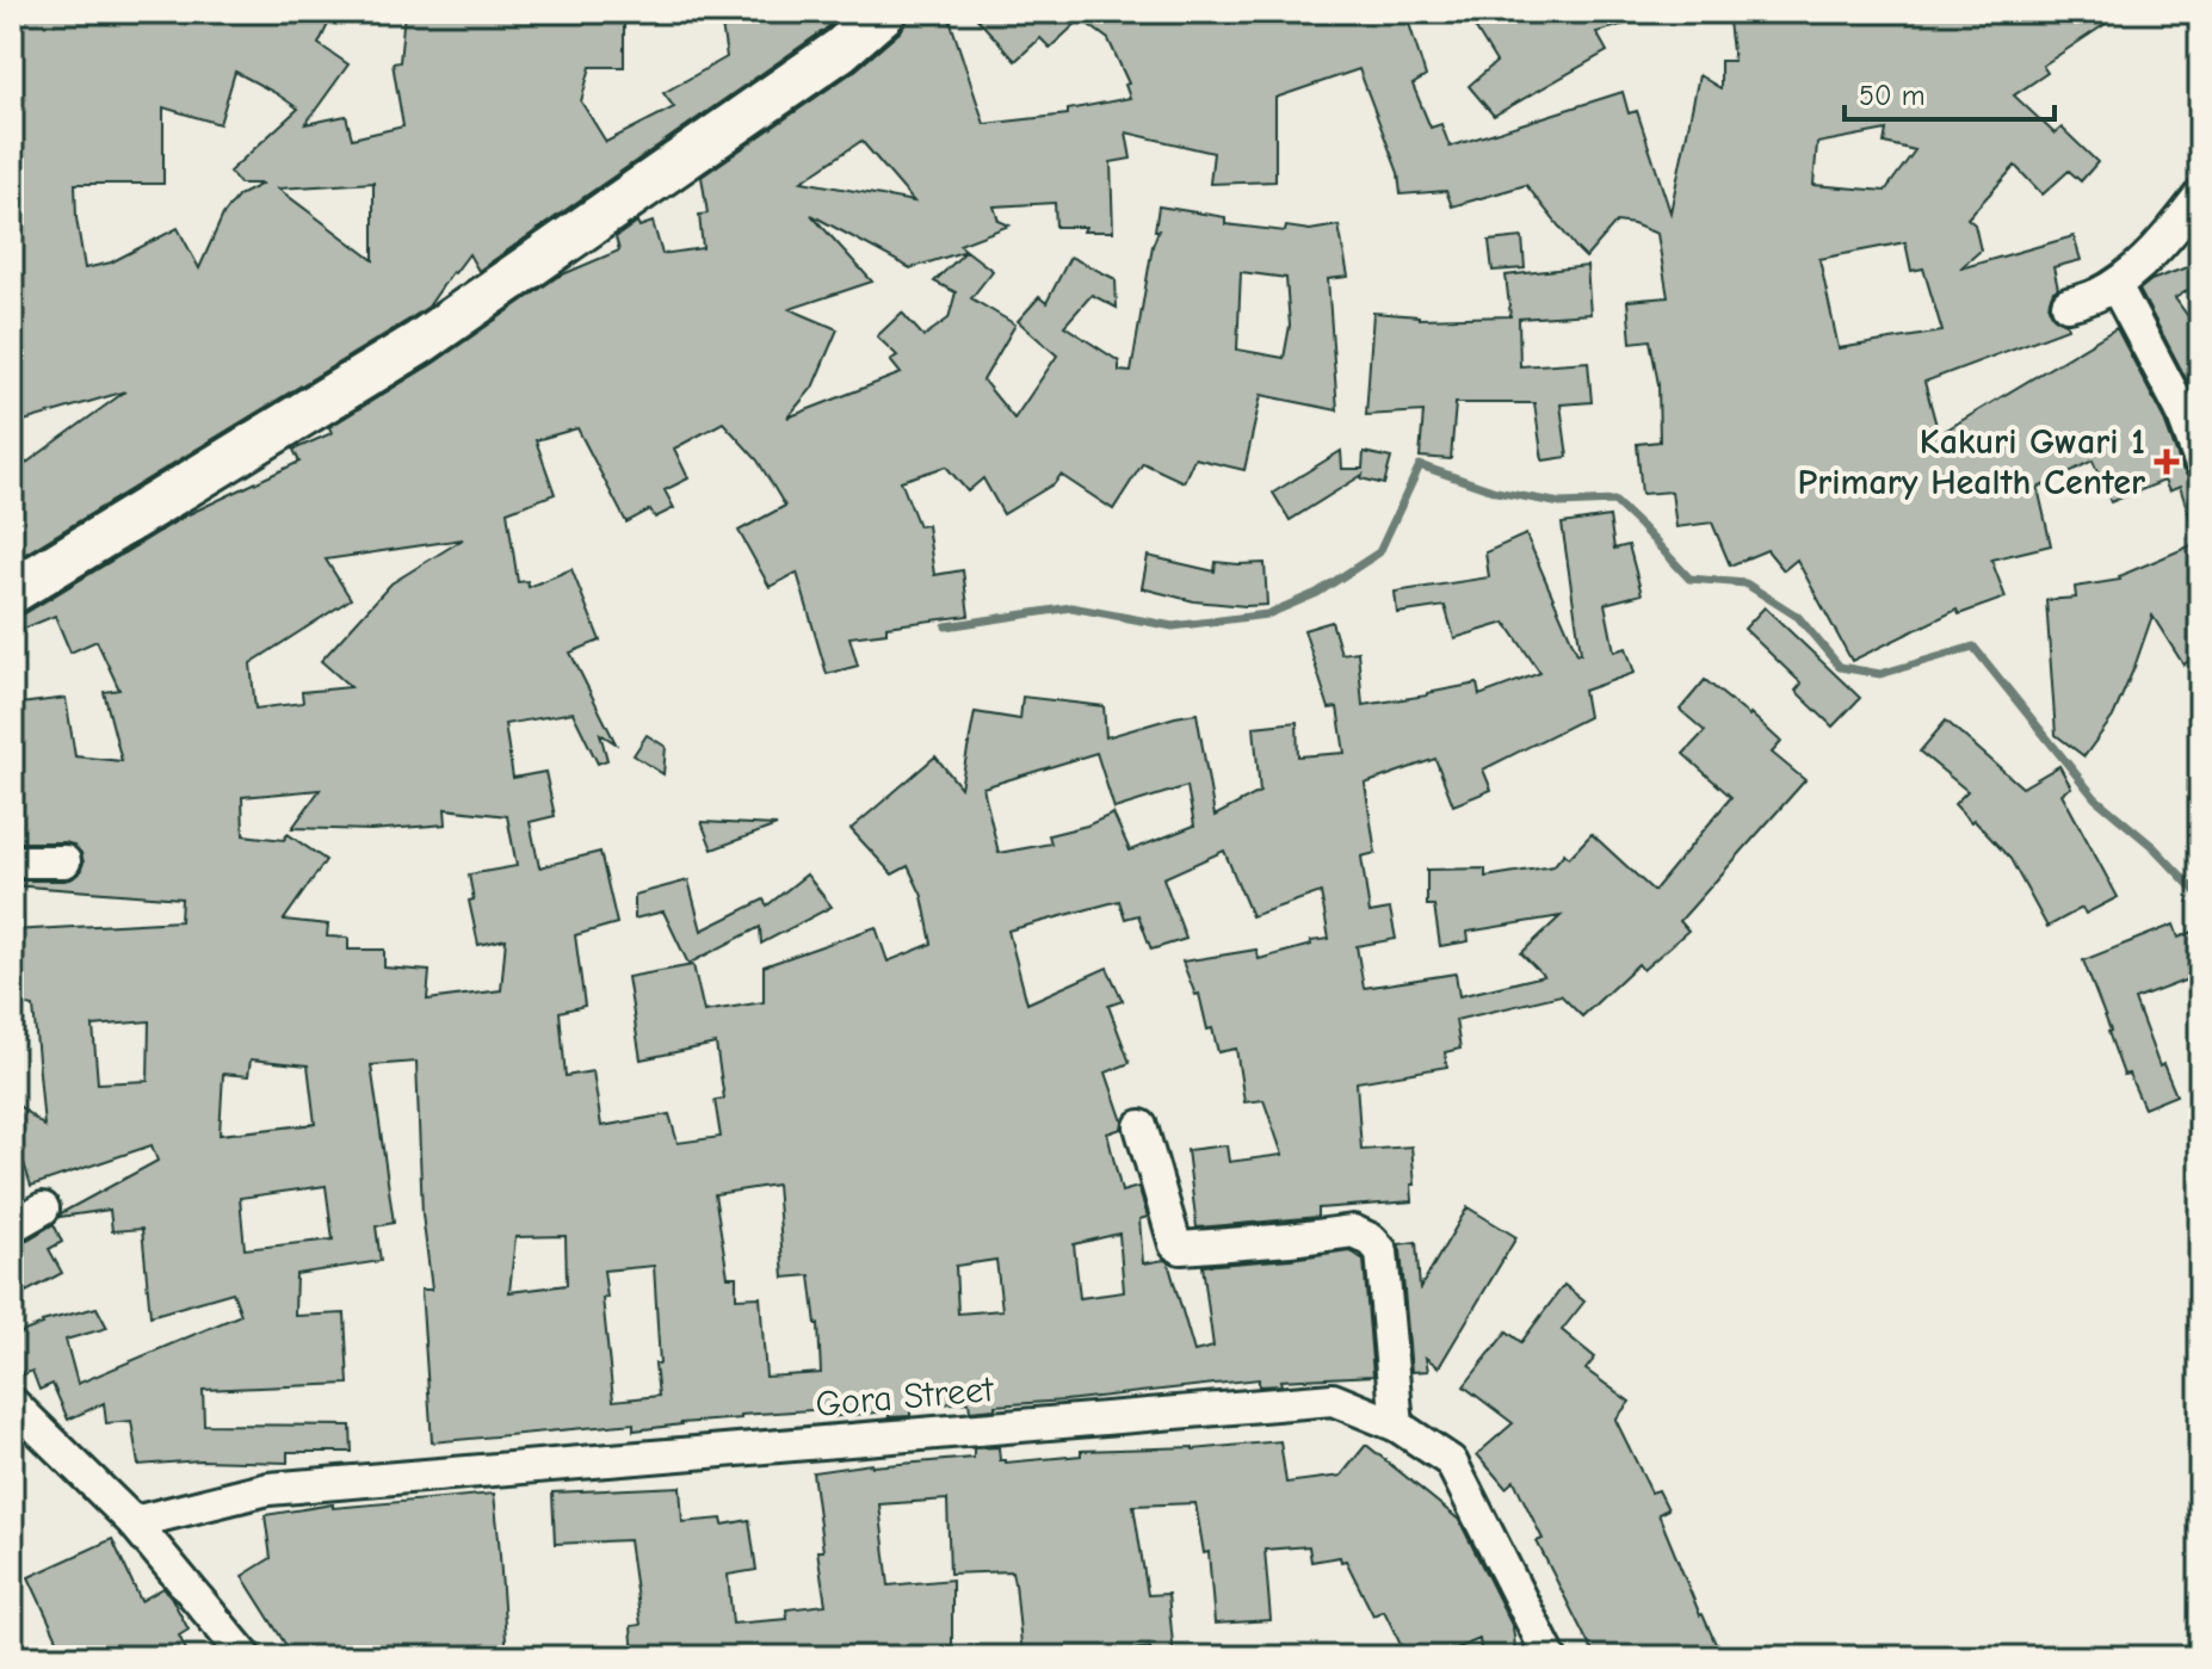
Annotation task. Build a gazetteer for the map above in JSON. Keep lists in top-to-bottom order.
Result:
{
  "streets": {
    "street": ["Gora Street"]
  },
  "places": {
    "health": ["Kakuri Gwari 1 Primary Health Center"]
  },
  "scale_bar": "50 m"
}
